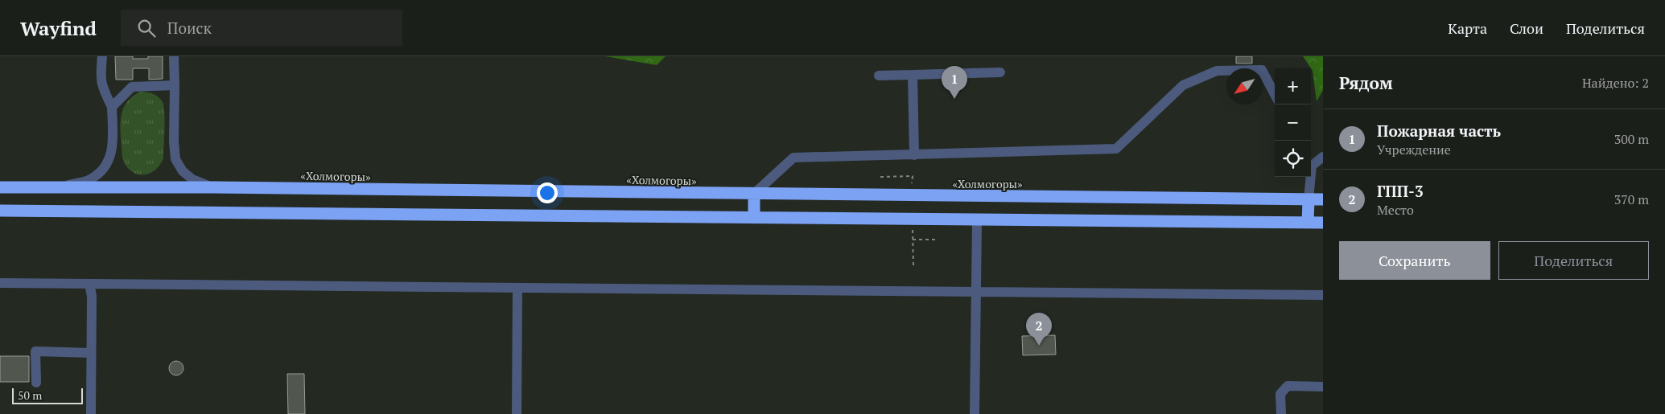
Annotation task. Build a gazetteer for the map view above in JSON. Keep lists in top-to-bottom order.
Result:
{
  "streets": {
    "highway": ["«Холмогоры»"]
  },
  "scale_bar": "50 m",
  "north": "bottom left",
  "page": {
    "header": "Wayfind",
    "search": "Поиск",
    "nav": ["Карта", "Слои", "Поделиться"],
    "heading": ["Рядом", "Найдено: 2"],
    "pins": ["1", "2"],
    "map_buttons": ["+", "−"],
    "list": [
      {
        "mark": "1",
        "name": "Пожарная часть",
        "note": "Учреждение",
        "value": "300 m"
      },
      {
        "mark": "2",
        "name": "ГПП-3",
        "note": "Место",
        "value": "370 m"
      }
    ],
    "buttons": ["Сохранить", "Поделиться"],
    "scale": "50 m"
  }
}
